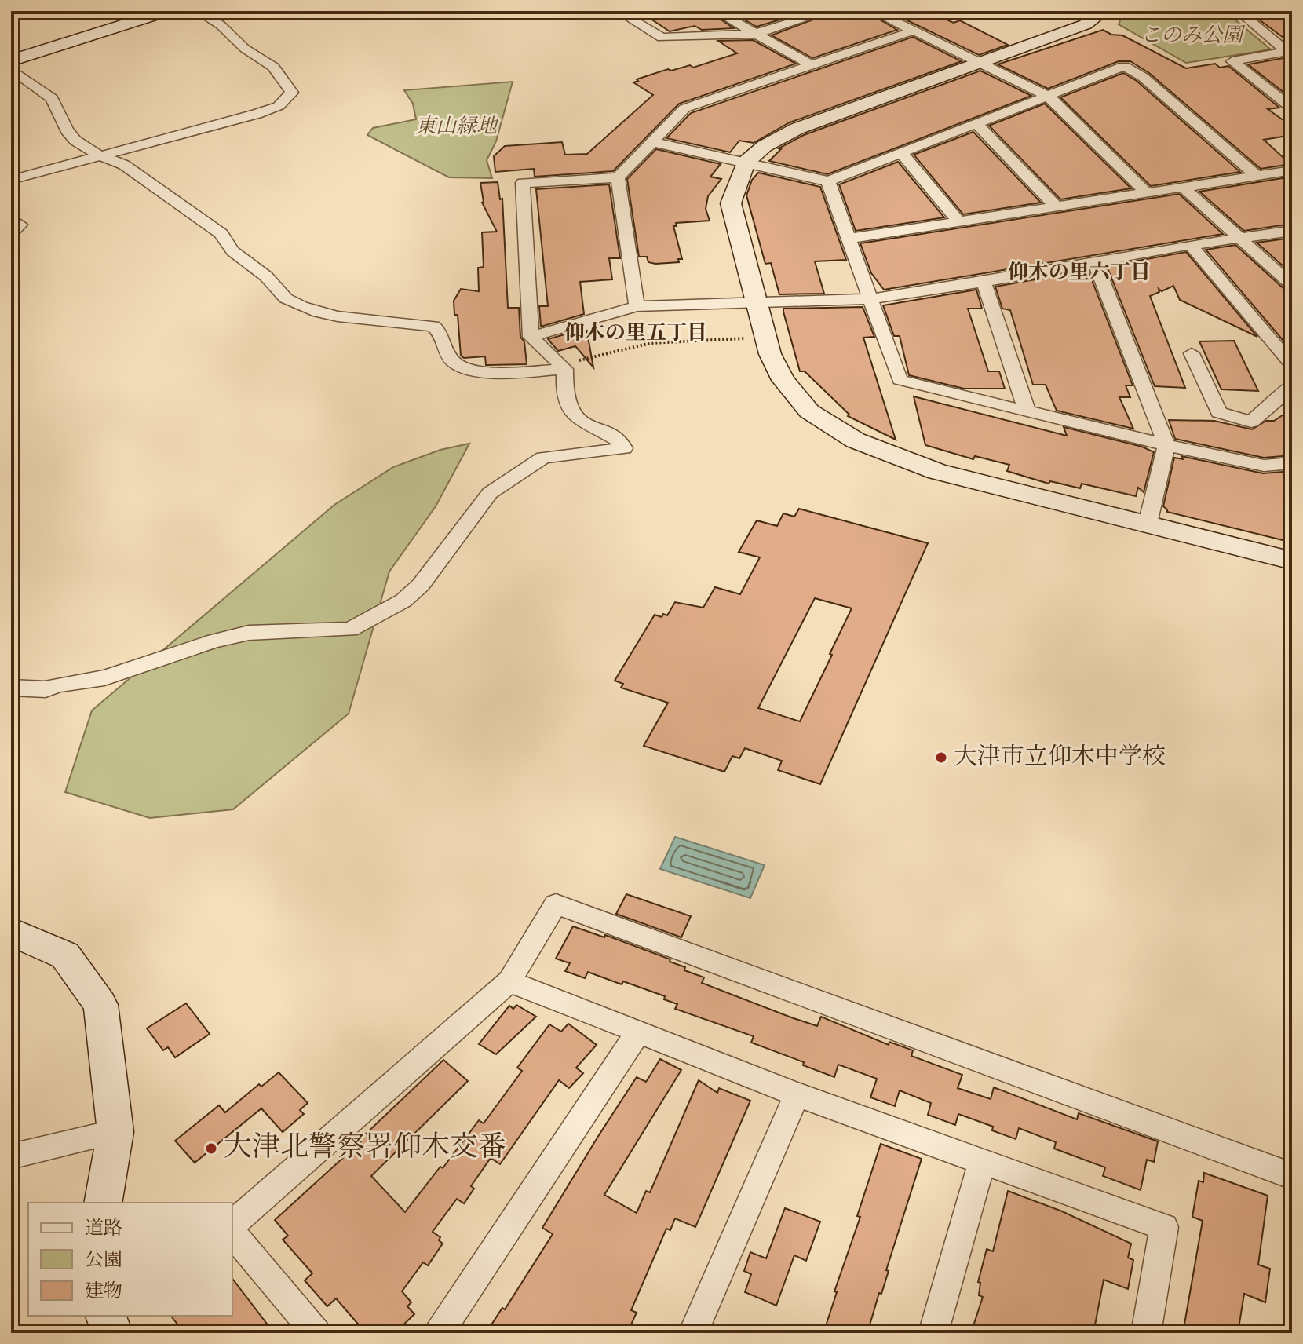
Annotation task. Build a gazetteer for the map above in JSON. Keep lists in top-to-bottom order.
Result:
{
  "districts": ["仰木の里六丁目", "仰木の里五丁目"],
  "parks": ["このみ公園", "東山緑地"],
  "places": ["大津市立仰木中学校", "大津北警察署仰木交番"],
  "legend": ["道路", "公園", "建物"]
}
